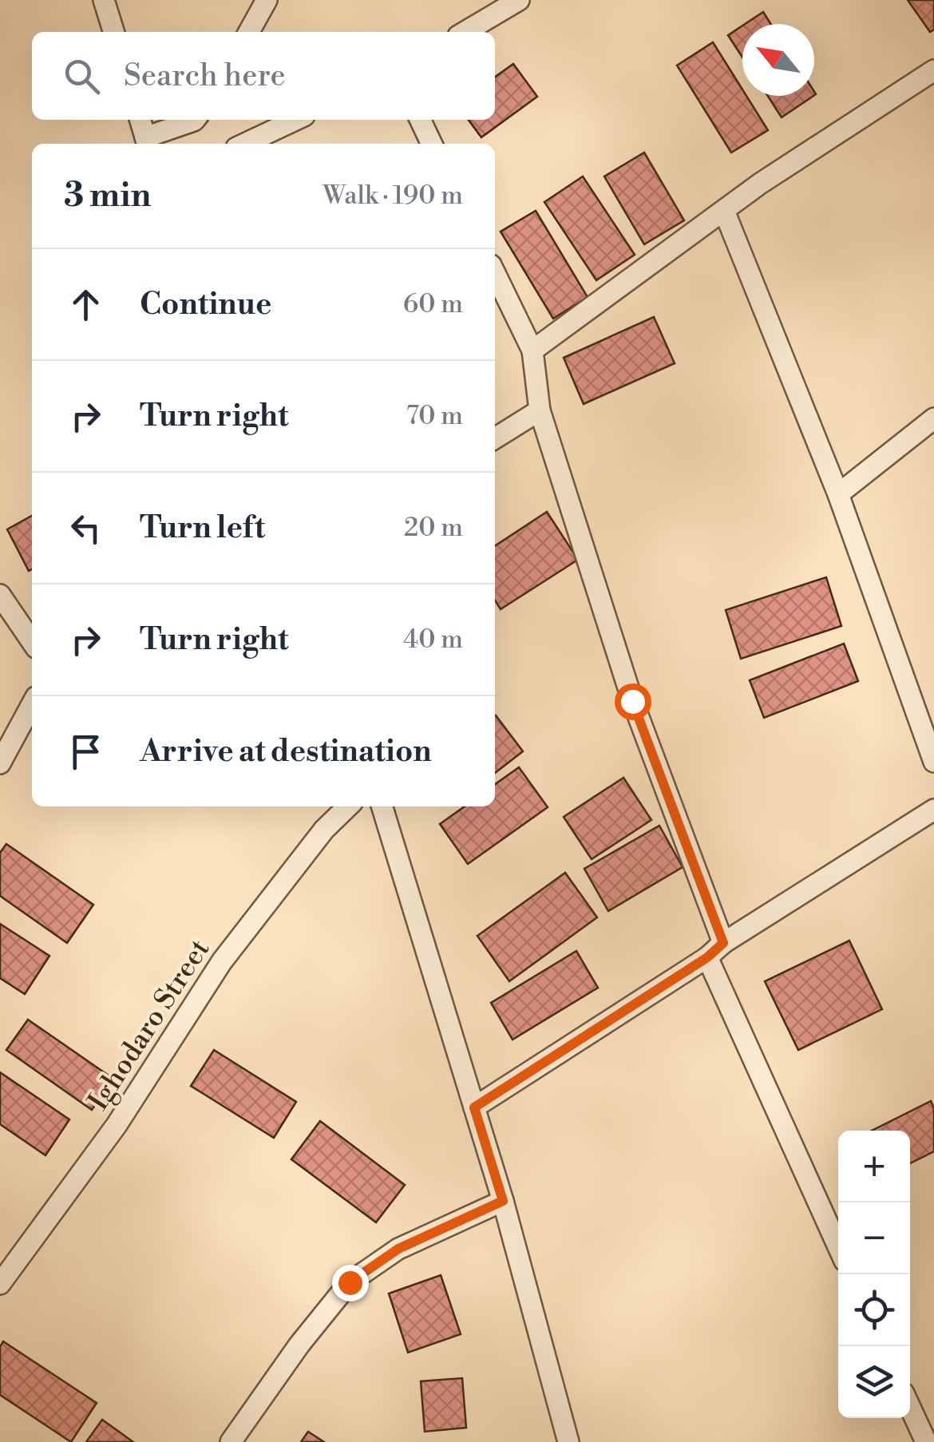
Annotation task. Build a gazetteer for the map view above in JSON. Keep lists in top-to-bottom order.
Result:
{
  "streets": {
    "street": ["Ighodaro Street"]
  },
  "north": "top left",
  "page": {
    "search": "Search here",
    "heading": ["3 min", "Walk · 190 m"],
    "list": [
      ["Continue", "60 m"],
      ["Turn right", "70 m"],
      ["Turn left", "20 m"],
      ["Turn right", "40 m"],
      "Arrive at destination"
    ],
    "map_buttons": ["+", "−"]
  }
}
